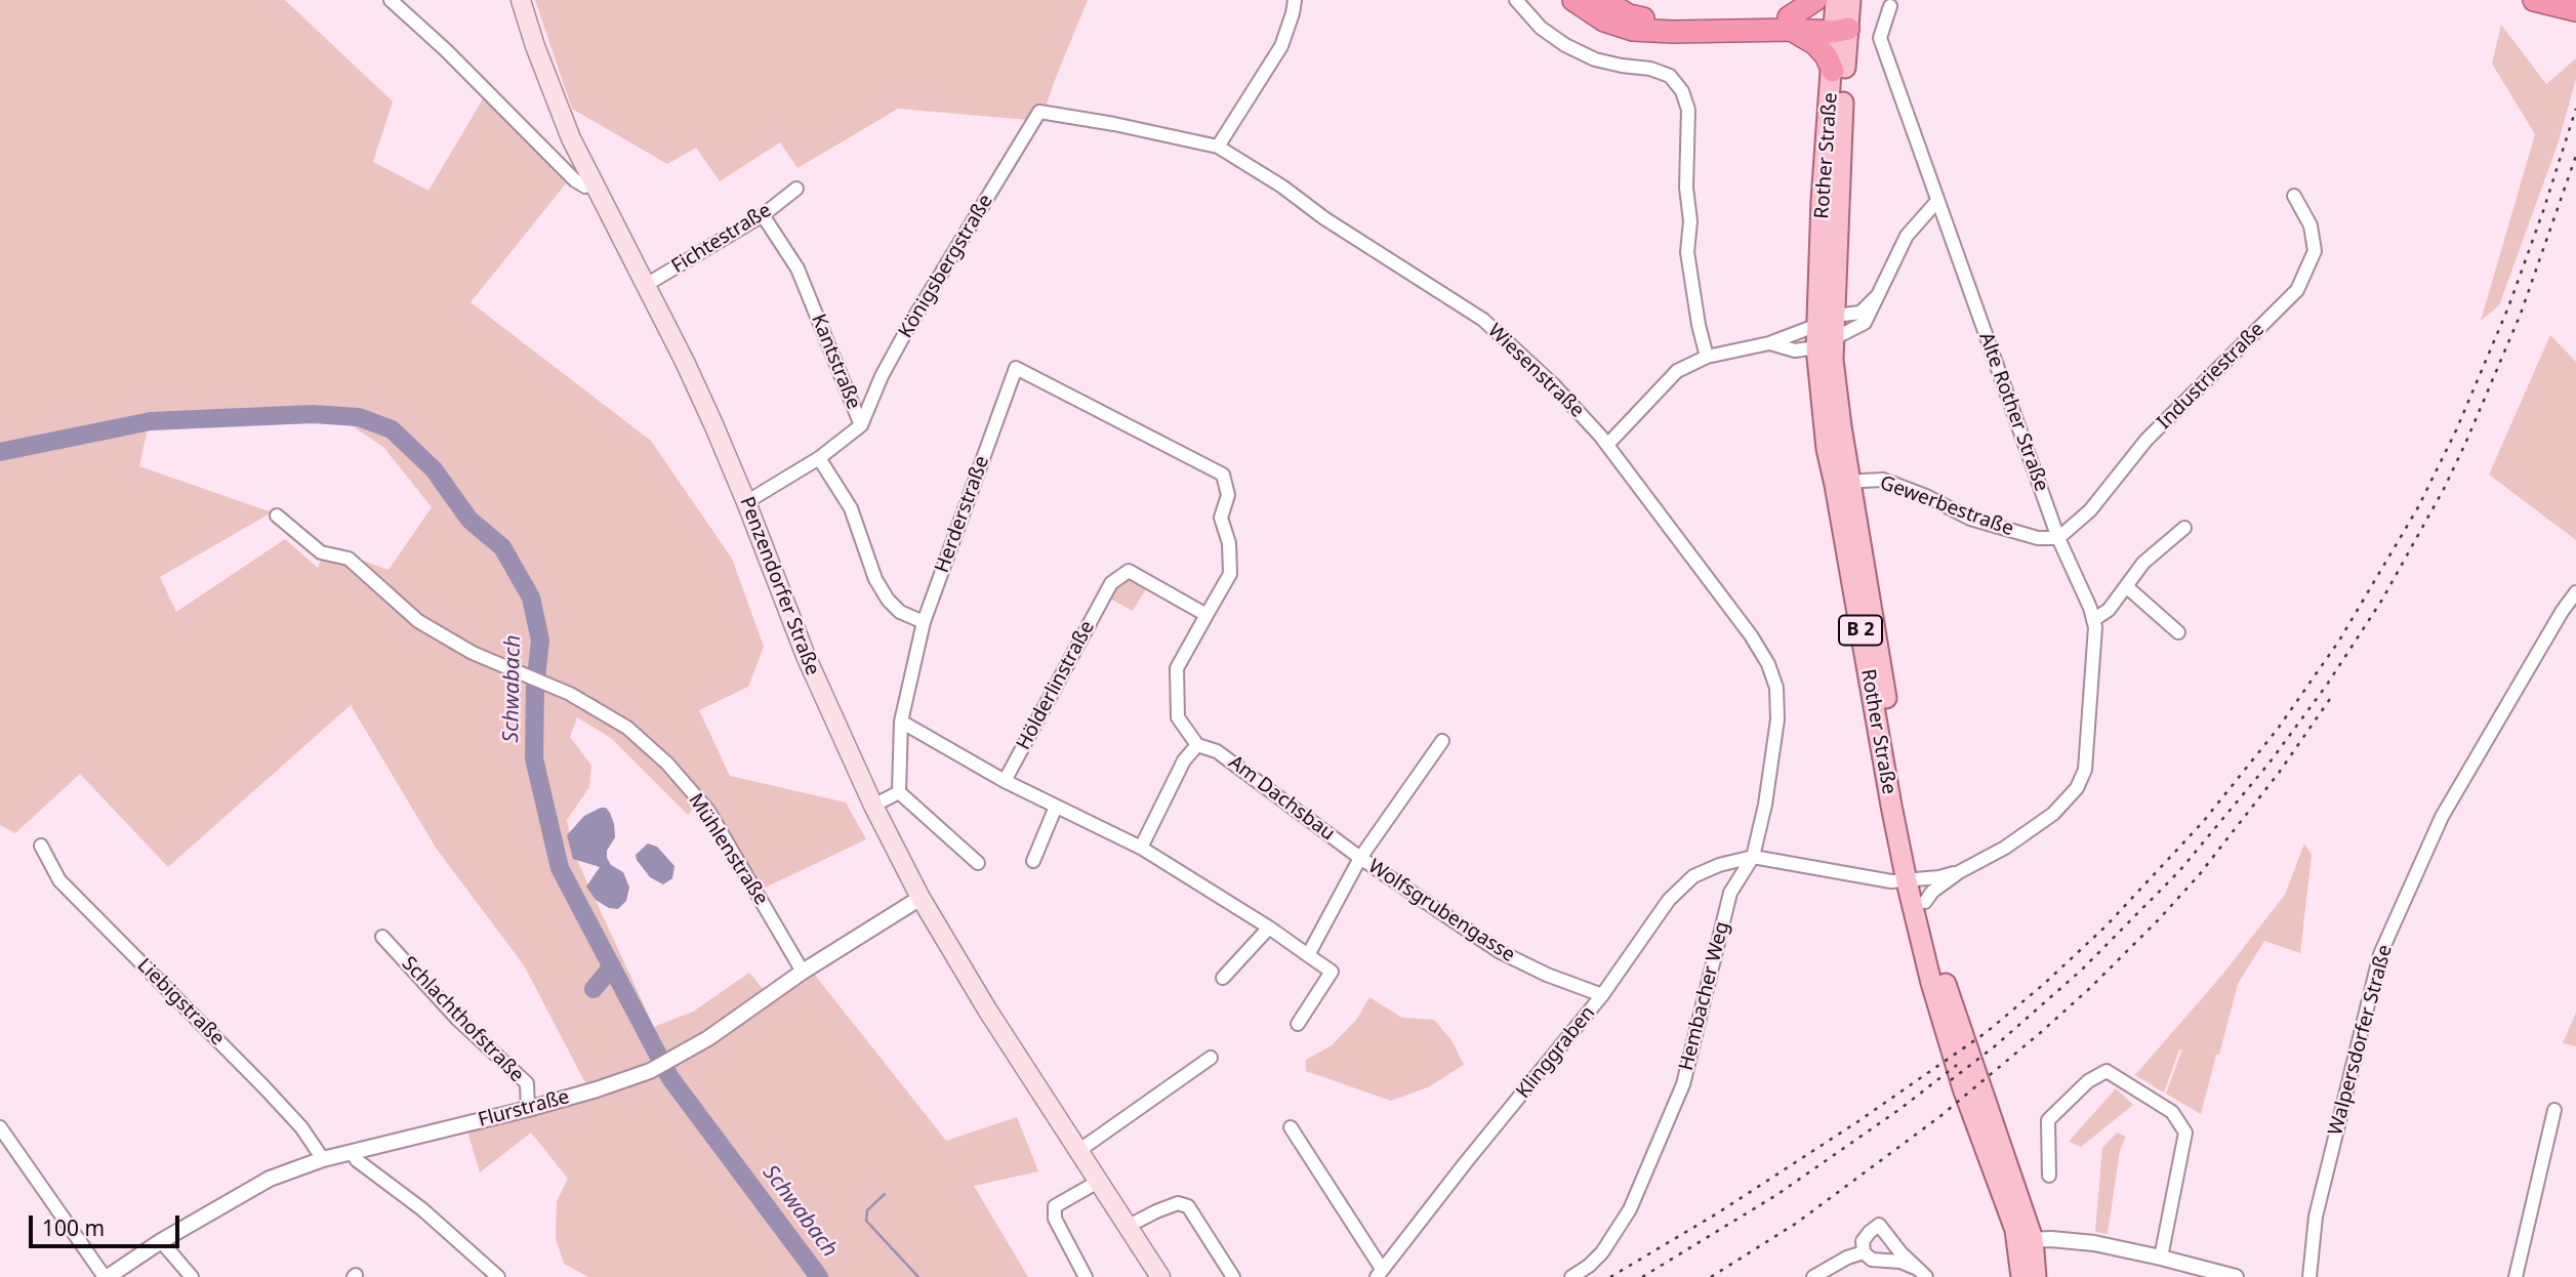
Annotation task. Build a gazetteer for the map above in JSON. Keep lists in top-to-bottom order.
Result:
{
  "streets": {
    "main road": ["Rother Straße", "Penzendorfer Straße", "B 2"],
    "street": [
      "Fichtestraße",
      "Königsbergstraße",
      "Kantstraße",
      "Wiesenstraße",
      "Industriestraße",
      "Alte Rother Straße",
      "Gewerbestraße",
      "Herderstraße",
      "Hölderlinstraße",
      "Am Dachsbau",
      "Mühlenstraße",
      "Wolfsgrubengasse",
      "Hembacher Weg",
      "Liebigstraße",
      "Schlachthofstraße",
      "Walpersdorfer Straße",
      "Klinggraben",
      "Flurstraße"
    ]
  },
  "crossings": [
    ["Rother Straße", "Alte Rother Straße"],
    ["Rother Straße", "Gewerbestraße"],
    ["Fichtestraße", "Kantstraße"],
    ["Fichtestraße", "Penzendorfer Straße"],
    ["Königsbergstraße", "Kantstraße"],
    ["Königsbergstraße", "Wiesenstraße"],
    ["Kantstraße", "Penzendorfer Straße"],
    ["Wiesenstraße", "Hembacher Weg"],
    ["Wiesenstraße", "Klinggraben"],
    ["Industriestraße", "Alte Rother Straße"],
    ["Industriestraße", "Gewerbestraße"],
    ["Alte Rother Straße", "Gewerbestraße"],
    ["Herderstraße", "Hölderlinstraße"],
    ["Penzendorfer Straße", "Flurstraße"],
    ["Am Dachsbau", "Wolfsgrubengasse"],
    ["Mühlenstraße", "Flurstraße"],
    ["Wolfsgrubengasse", "Klinggraben"],
    ["Hembacher Weg", "Klinggraben"],
    ["Liebigstraße", "Flurstraße"],
    ["Schlachthofstraße", "Flurstraße"]
  ],
  "water": ["Schwabach"],
  "scale_bar": "100 m"
}
